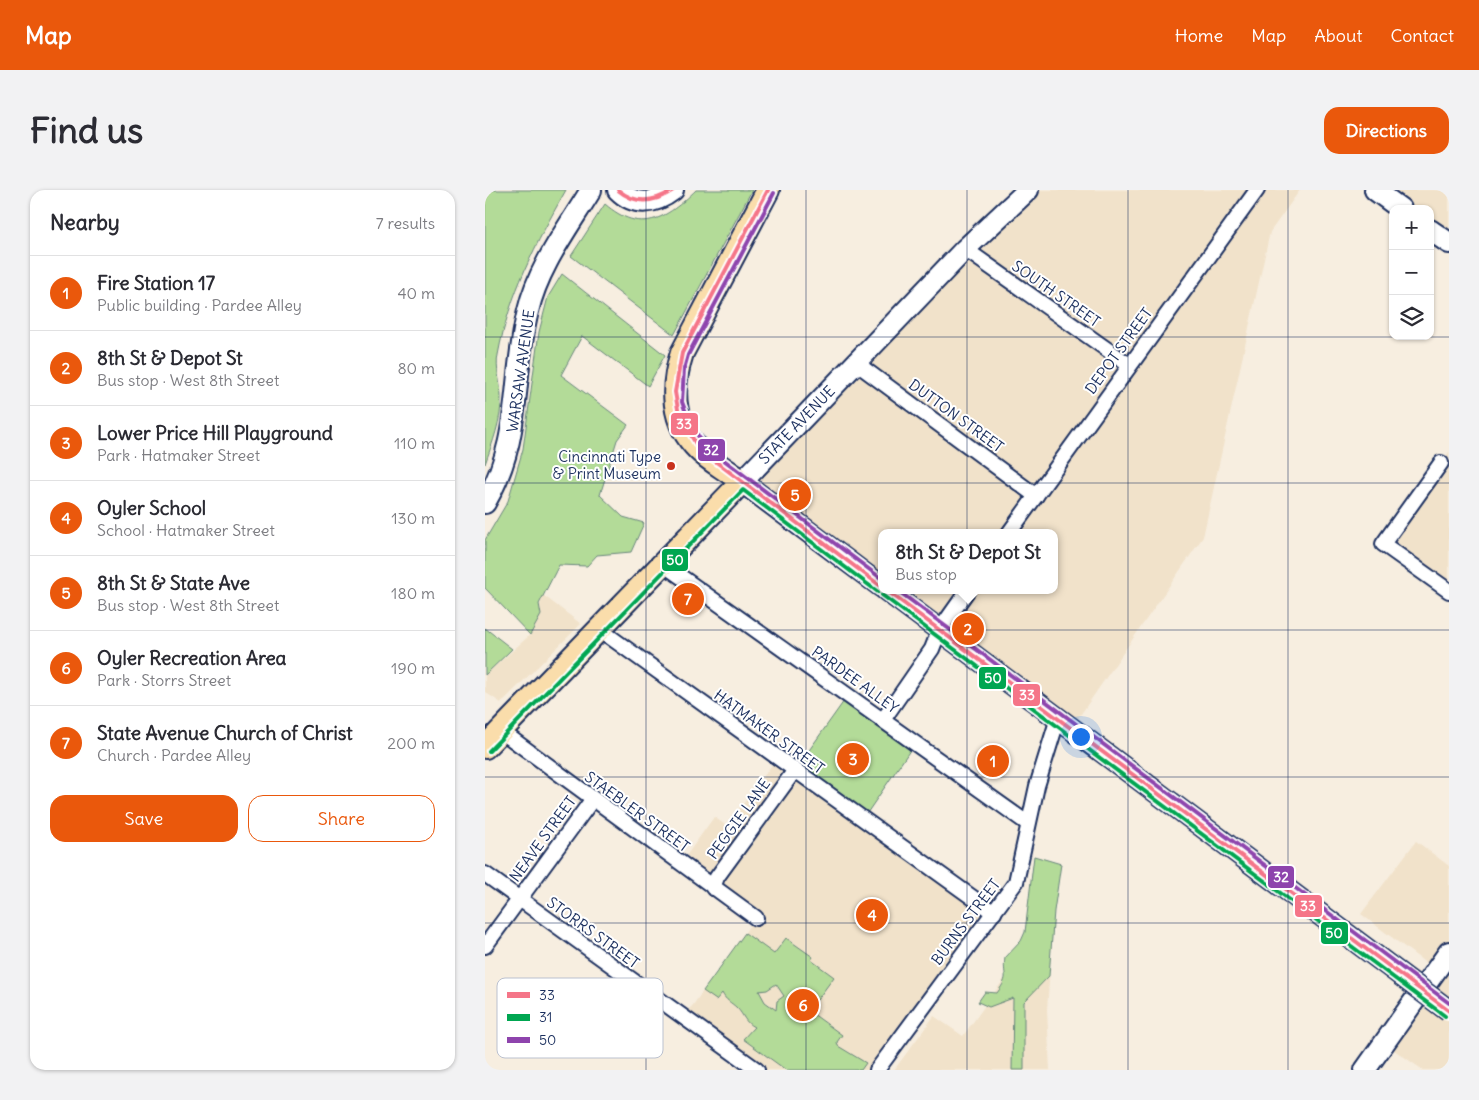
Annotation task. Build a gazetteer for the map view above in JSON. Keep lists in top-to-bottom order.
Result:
{
  "streets": {
    "main road": ["WARSAW AVENUE", "STATE AVENUE"],
    "street": [
      "SOUTH STREET",
      "DEPOT STREET",
      "DUTTON STREET",
      "PARDEE ALLEY",
      "HATMAKER STREET",
      "STAEBLER STREET",
      "PEGGIE LANE",
      "NEAVE STREET",
      "BURNS STREET",
      "STORRS STREET"
    ]
  },
  "crossings": [
    ["SOUTH STREET", "DEPOT STREET"],
    ["SOUTH STREET", "STATE AVENUE"],
    ["DEPOT STREET", "DUTTON STREET"],
    ["DUTTON STREET", "STATE AVENUE"],
    ["STATE AVENUE", "PARDEE ALLEY"],
    ["STATE AVENUE", "HATMAKER STREET"],
    ["STATE AVENUE", "STAEBLER STREET"],
    ["PARDEE ALLEY", "BURNS STREET"],
    ["HATMAKER STREET", "PEGGIE LANE"],
    ["HATMAKER STREET", "BURNS STREET"],
    ["STAEBLER STREET", "PEGGIE LANE"],
    ["STAEBLER STREET", "NEAVE STREET"],
    ["NEAVE STREET", "STORRS STREET"]
  ],
  "places": ["Cincinnati Type & Print Museum"],
  "lines": ["transit line 33", "transit line 32", "transit line 50"],
  "legend": ["33", "31", "50"],
  "page": {
    "header": "Map",
    "nav": [
      "Home",
      "Map",
      "About",
      "Contact"
    ],
    "buttons": [
      "Directions",
      ["Save", "Share"]
    ],
    "title": "Find us",
    "heading": ["Nearby", "7 results"],
    "map_buttons": ["+", "−"],
    "list": [
      {
        "mark": "1",
        "name": "Fire Station 17",
        "note": "Public building · Pardee Alley",
        "value": "40 m"
      },
      {
        "mark": "2",
        "name": "8th St & Depot St",
        "note": "Bus stop · West 8th Street",
        "value": "80 m"
      },
      {
        "mark": "3",
        "name": "Lower Price Hill Playground",
        "note": "Park · Hatmaker Street",
        "value": "110 m"
      },
      {
        "mark": "4",
        "name": "Oyler School",
        "note": "School · Hatmaker Street",
        "value": "130 m"
      },
      {
        "mark": "5",
        "name": "8th St & State Ave",
        "note": "Bus stop · West 8th Street",
        "value": "180 m"
      },
      {
        "mark": "6",
        "name": "Oyler Recreation Area",
        "note": "Park · Storrs Street",
        "value": "190 m"
      },
      {
        "mark": "7",
        "name": "State Avenue Church of Christ",
        "note": "Church · Pardee Alley",
        "value": "200 m"
      }
    ],
    "pins": [
      "5",
      "7",
      "2",
      "3",
      "1",
      "4",
      "6"
    ],
    "popup": ["8th St & Depot St", "Bus stop"]
  }
}
